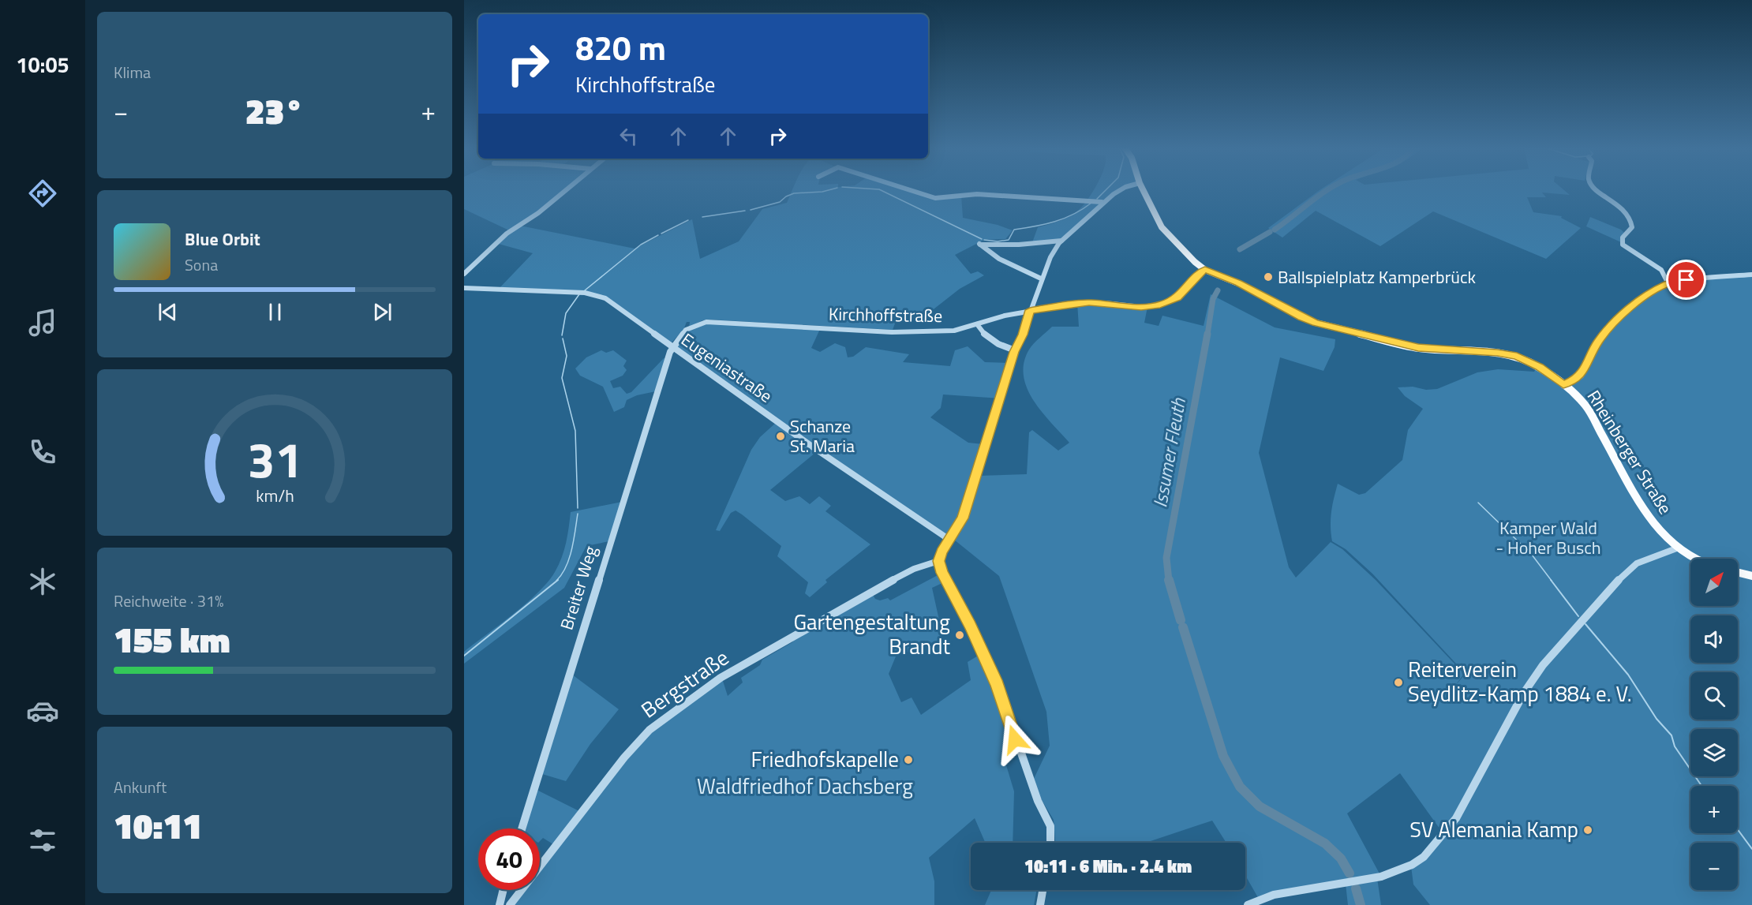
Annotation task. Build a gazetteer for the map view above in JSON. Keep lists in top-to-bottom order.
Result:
{
  "streets": {
    "main road": ["Rheinberger Straße"],
    "street": [
      "Kirchhoffstraße",
      "Eugeniastraße",
      "Breiter Weg",
      "Bergstraße"
    ]
  },
  "crossings": [
    ["Kirchhoffstraße", "Eugeniastraße"],
    ["Kirchhoffstraße", "Rheinberger Straße"],
    ["Kirchhoffstraße", "Breiter Weg"],
    ["Eugeniastraße", "Breiter Weg"]
  ],
  "water": ["Issumer Fleuth"],
  "parks": ["Kamper Wald - Hoher Busch", "Waldfriedhof Dachsberg"],
  "places": [
    "Ballspielplatz Kamperbrück",
    "Schanze St. Maria",
    "Gartengestaltung Brandt",
    "Reiterverein Seydlitz-Kamp 1884 e. V.",
    "Friedhofskapelle",
    "SV Alemania Kamp"
  ],
  "north": "top right",
  "page": {
    "tabs": "10:05",
    "tile": [
      "Klima",
      ["Reichweite · 31%", "155 km"],
      ["Ankunft", "10:11"]
    ],
    "turn": ["820 m", "Kirchhoffstraße"],
    "heat": ["−", "23°", "+"],
    "song": ["Blue Orbit", "Sona"],
    "map_buttons": ["+", "−"],
    "limit": "40",
    "trip": "10:11 · 6 Min. · 2.4 km",
    "gauge": ["31", "km/h"]
  }
}
